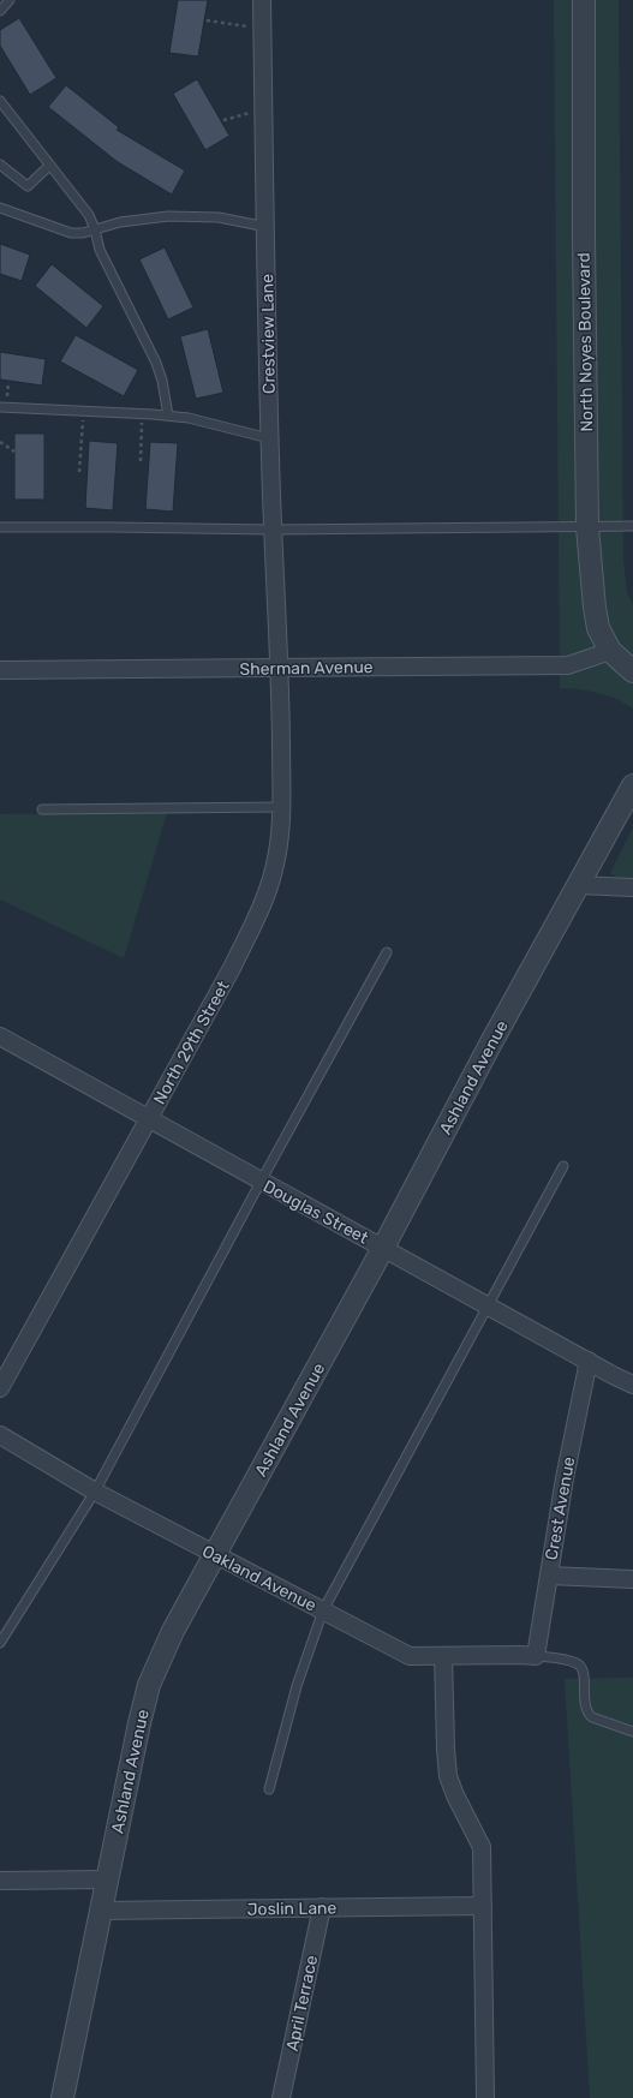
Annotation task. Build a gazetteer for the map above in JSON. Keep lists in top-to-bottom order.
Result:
{
  "streets": {
    "street": [
      "Crestview Lane",
      "North Noyes Boulevard",
      "Sherman Avenue",
      "North 29th Street",
      "Ashland Avenue",
      "Douglas Street",
      "Crest Avenue",
      "Oakland Avenue",
      "Joslin Lane",
      "April Terrace"
    ]
  },
  "crossings": [
    ["Crestview Lane", "Sherman Avenue"],
    ["Crestview Lane", "North 29th Street"],
    ["North Noyes Boulevard", "Sherman Avenue"],
    ["Sherman Avenue", "North 29th Street"],
    ["North 29th Street", "Douglas Street"],
    ["Ashland Avenue", "Douglas Street"],
    ["Ashland Avenue", "Oakland Avenue"],
    ["Ashland Avenue", "Joslin Lane"],
    ["Douglas Street", "Crest Avenue"],
    ["Crest Avenue", "Oakland Avenue"],
    ["Joslin Lane", "April Terrace"]
  ]
}
